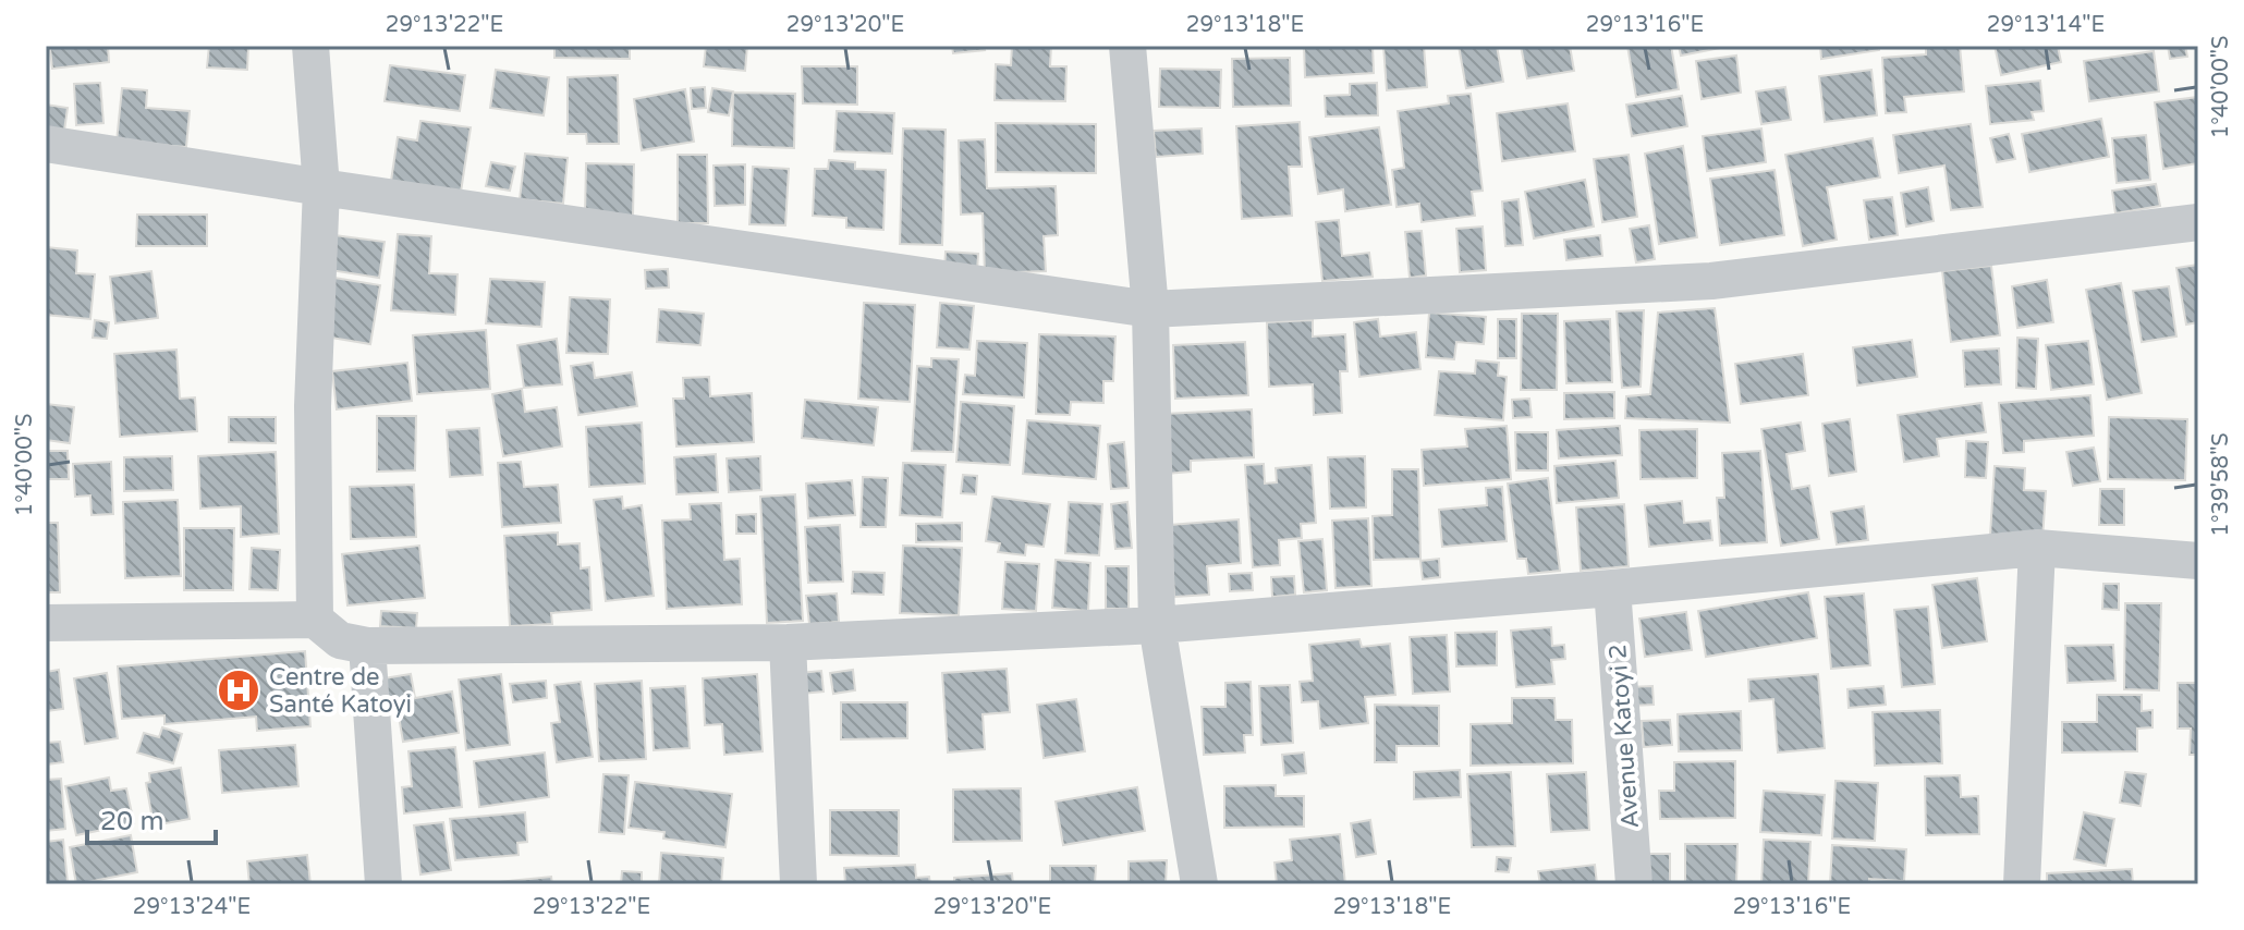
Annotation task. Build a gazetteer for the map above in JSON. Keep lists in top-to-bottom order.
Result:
{
  "streets": {
    "street": ["Avenue Katoyi 2"]
  },
  "places": {
    "hospital": ["Centre de Santé Katoyi"]
  },
  "scale_bar": "20 m",
  "coordinates": [
    "29°13'22\"E",
    "29°13'20\"E",
    "29°13'18\"E",
    "29°13'16\"E",
    "29°13'14\"E",
    "1°40'00\"S",
    "1°39'58\"S",
    "29°13'24\"E"
  ]
}
